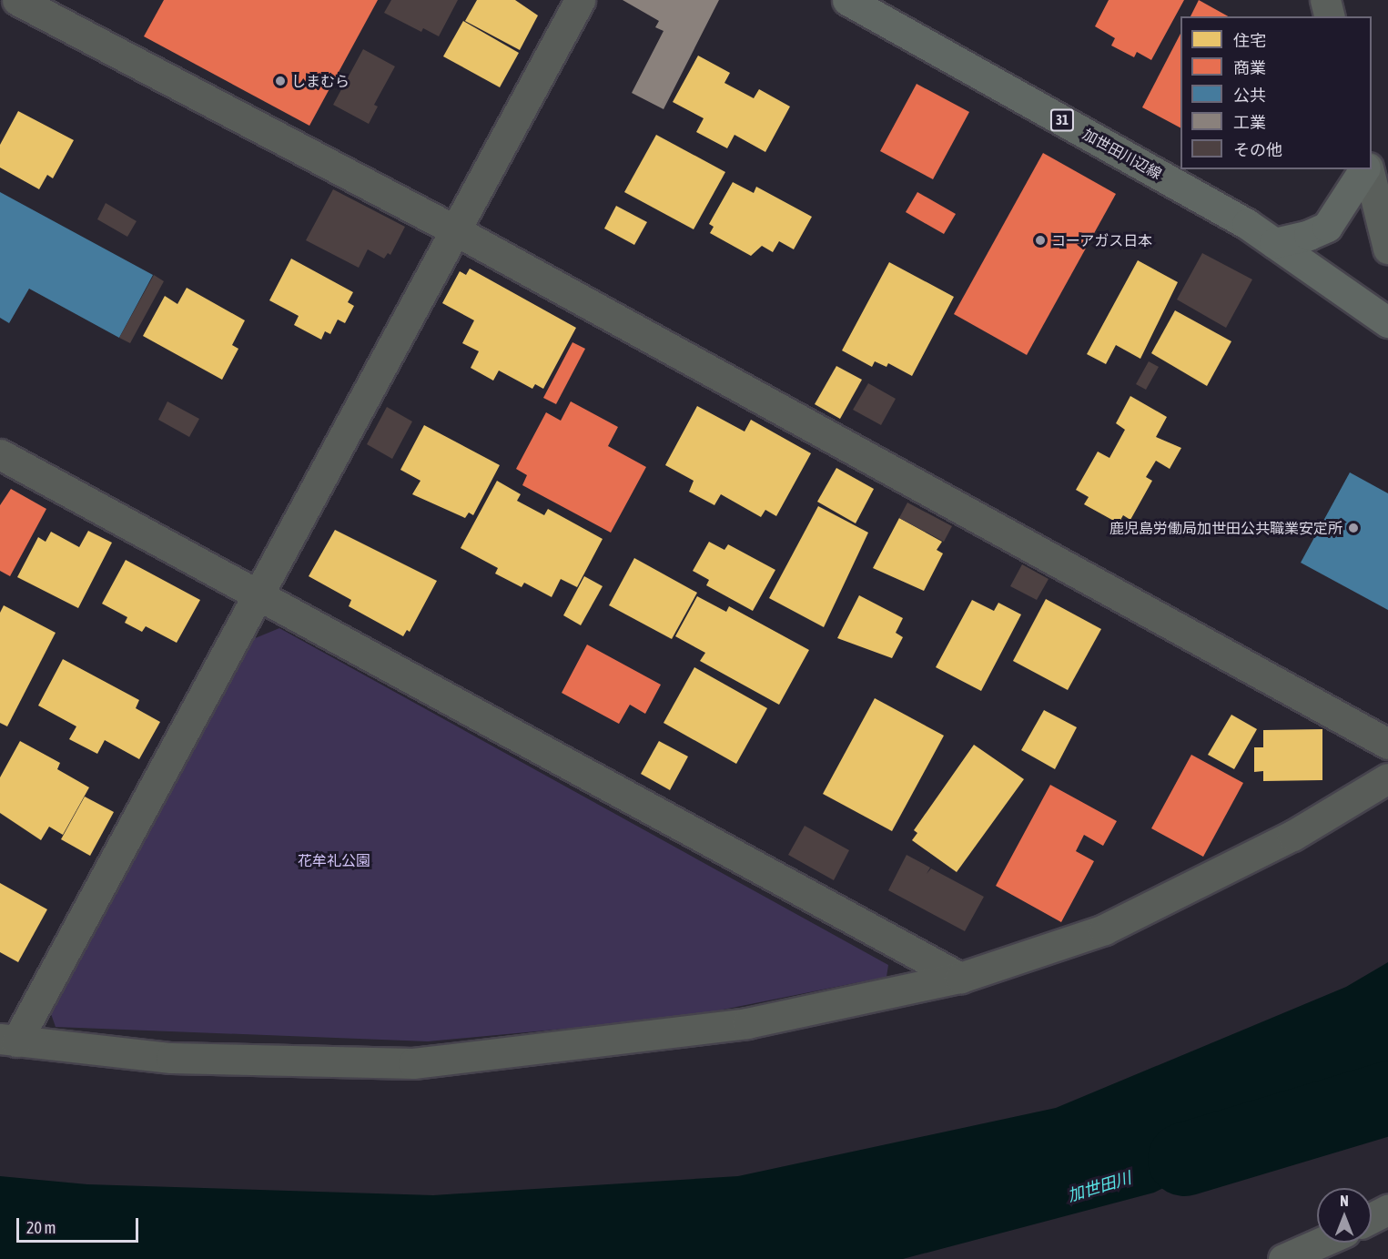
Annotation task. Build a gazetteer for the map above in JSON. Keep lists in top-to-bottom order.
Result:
{
  "streets": {
    "main road": ["31", "加世田川辺線"]
  },
  "water": ["加世田川"],
  "parks": ["花牟礼公園"],
  "places": ["しまむら", "コーアガス日本", "鹿児島労働局加世田公共職業安定所"],
  "legend": [
    "住宅",
    "商業",
    "公共",
    "工業",
    "その他"
  ],
  "scale_bar": "20 m",
  "north": "top"
}
